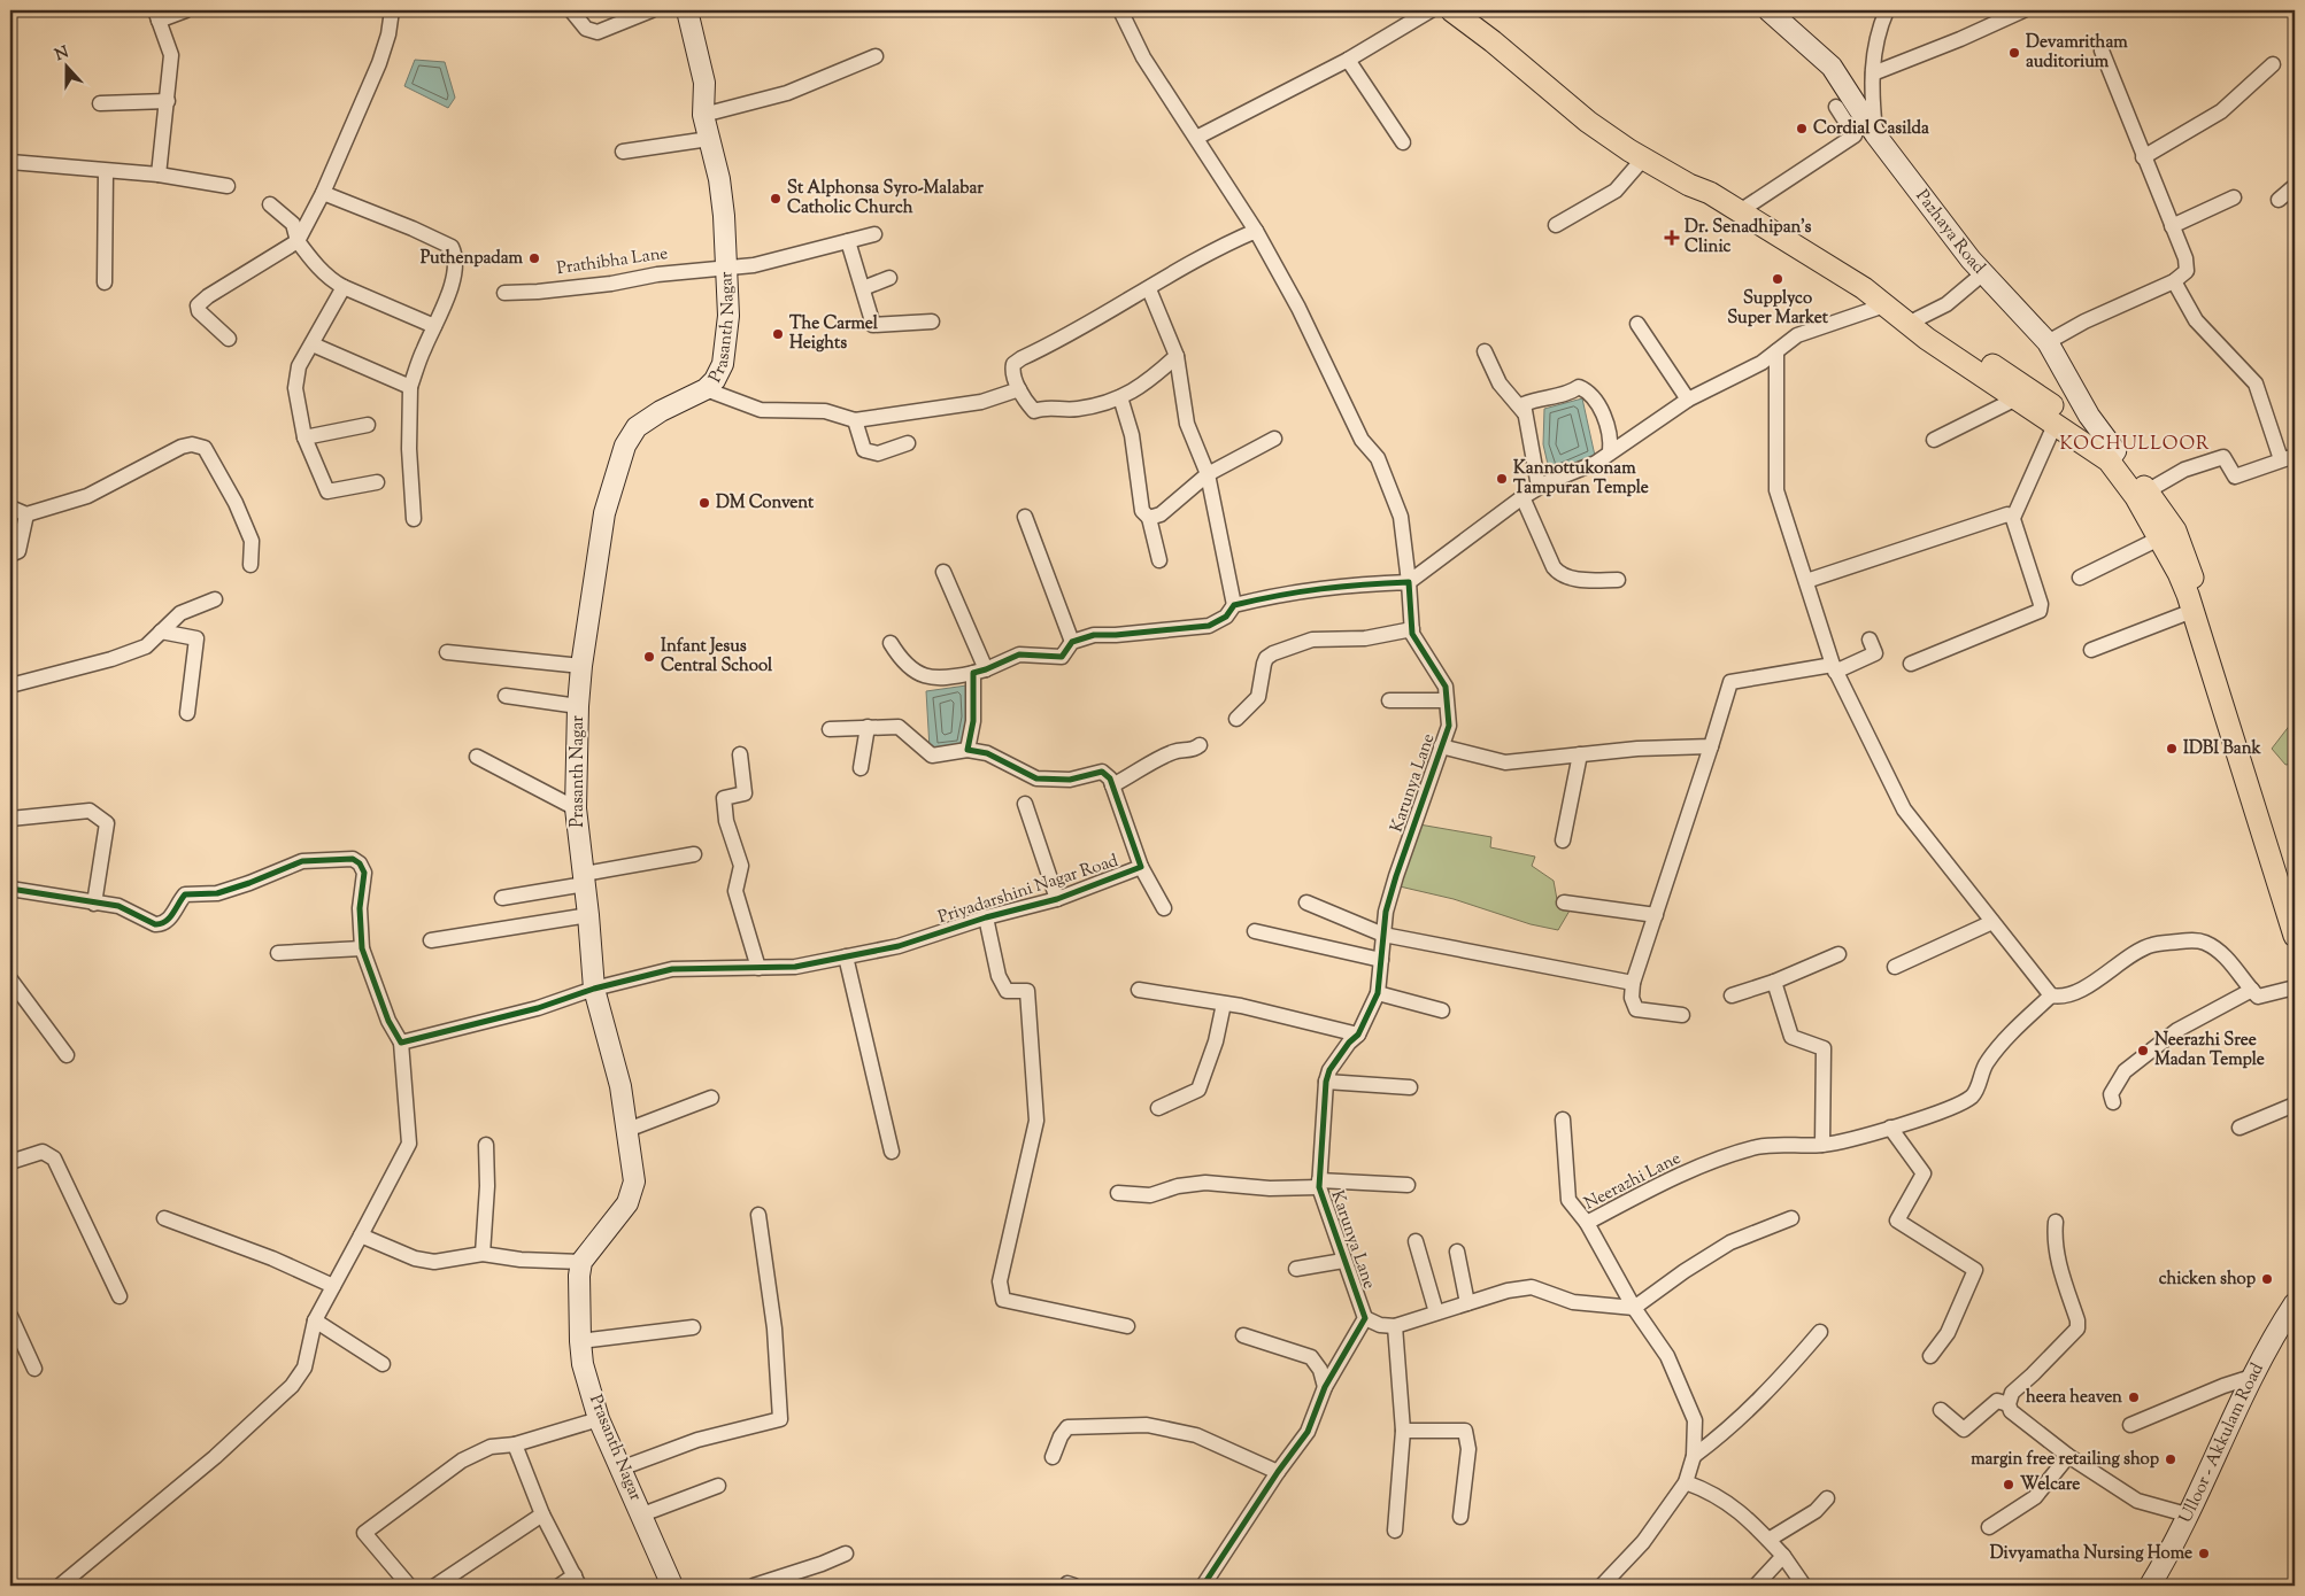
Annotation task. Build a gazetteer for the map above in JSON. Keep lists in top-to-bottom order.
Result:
{
  "streets": {
    "street": [
      "Pazhaya Road",
      "Prathibha Lane",
      "Prasanth Nagar",
      "Karunya Lane",
      "Priyadarshini Nagar Road",
      "Neerazhi Lane",
      "Ulloor - Akkulam Road"
    ]
  },
  "crossings": [
    ["Prathibha Lane", "Prasanth Nagar"],
    ["Prasanth Nagar", "Priyadarshini Nagar Road"]
  ],
  "districts": ["KOCHULLOOR"],
  "places": {
    "other": [
      "Devamritham auditorium",
      "Cordial Casilda",
      "St Alphonsa Syro-Malabar Catholic Church",
      "Puthenpadam",
      "Supplyco Super Market",
      "The Carmel Heights",
      "Kannottukonam Tampuran Temple",
      "DM Convent",
      "Infant Jesus Central School",
      "IDBI Bank",
      "Neerazhi Sree Madan Temple",
      "chicken shop",
      "heera heaven",
      "margin free retailing shop",
      "Welcare",
      "Divyamatha Nursing Home"
    ],
    "health": ["Dr. Senadhipan's Clinic"]
  },
  "north": "top"
}
